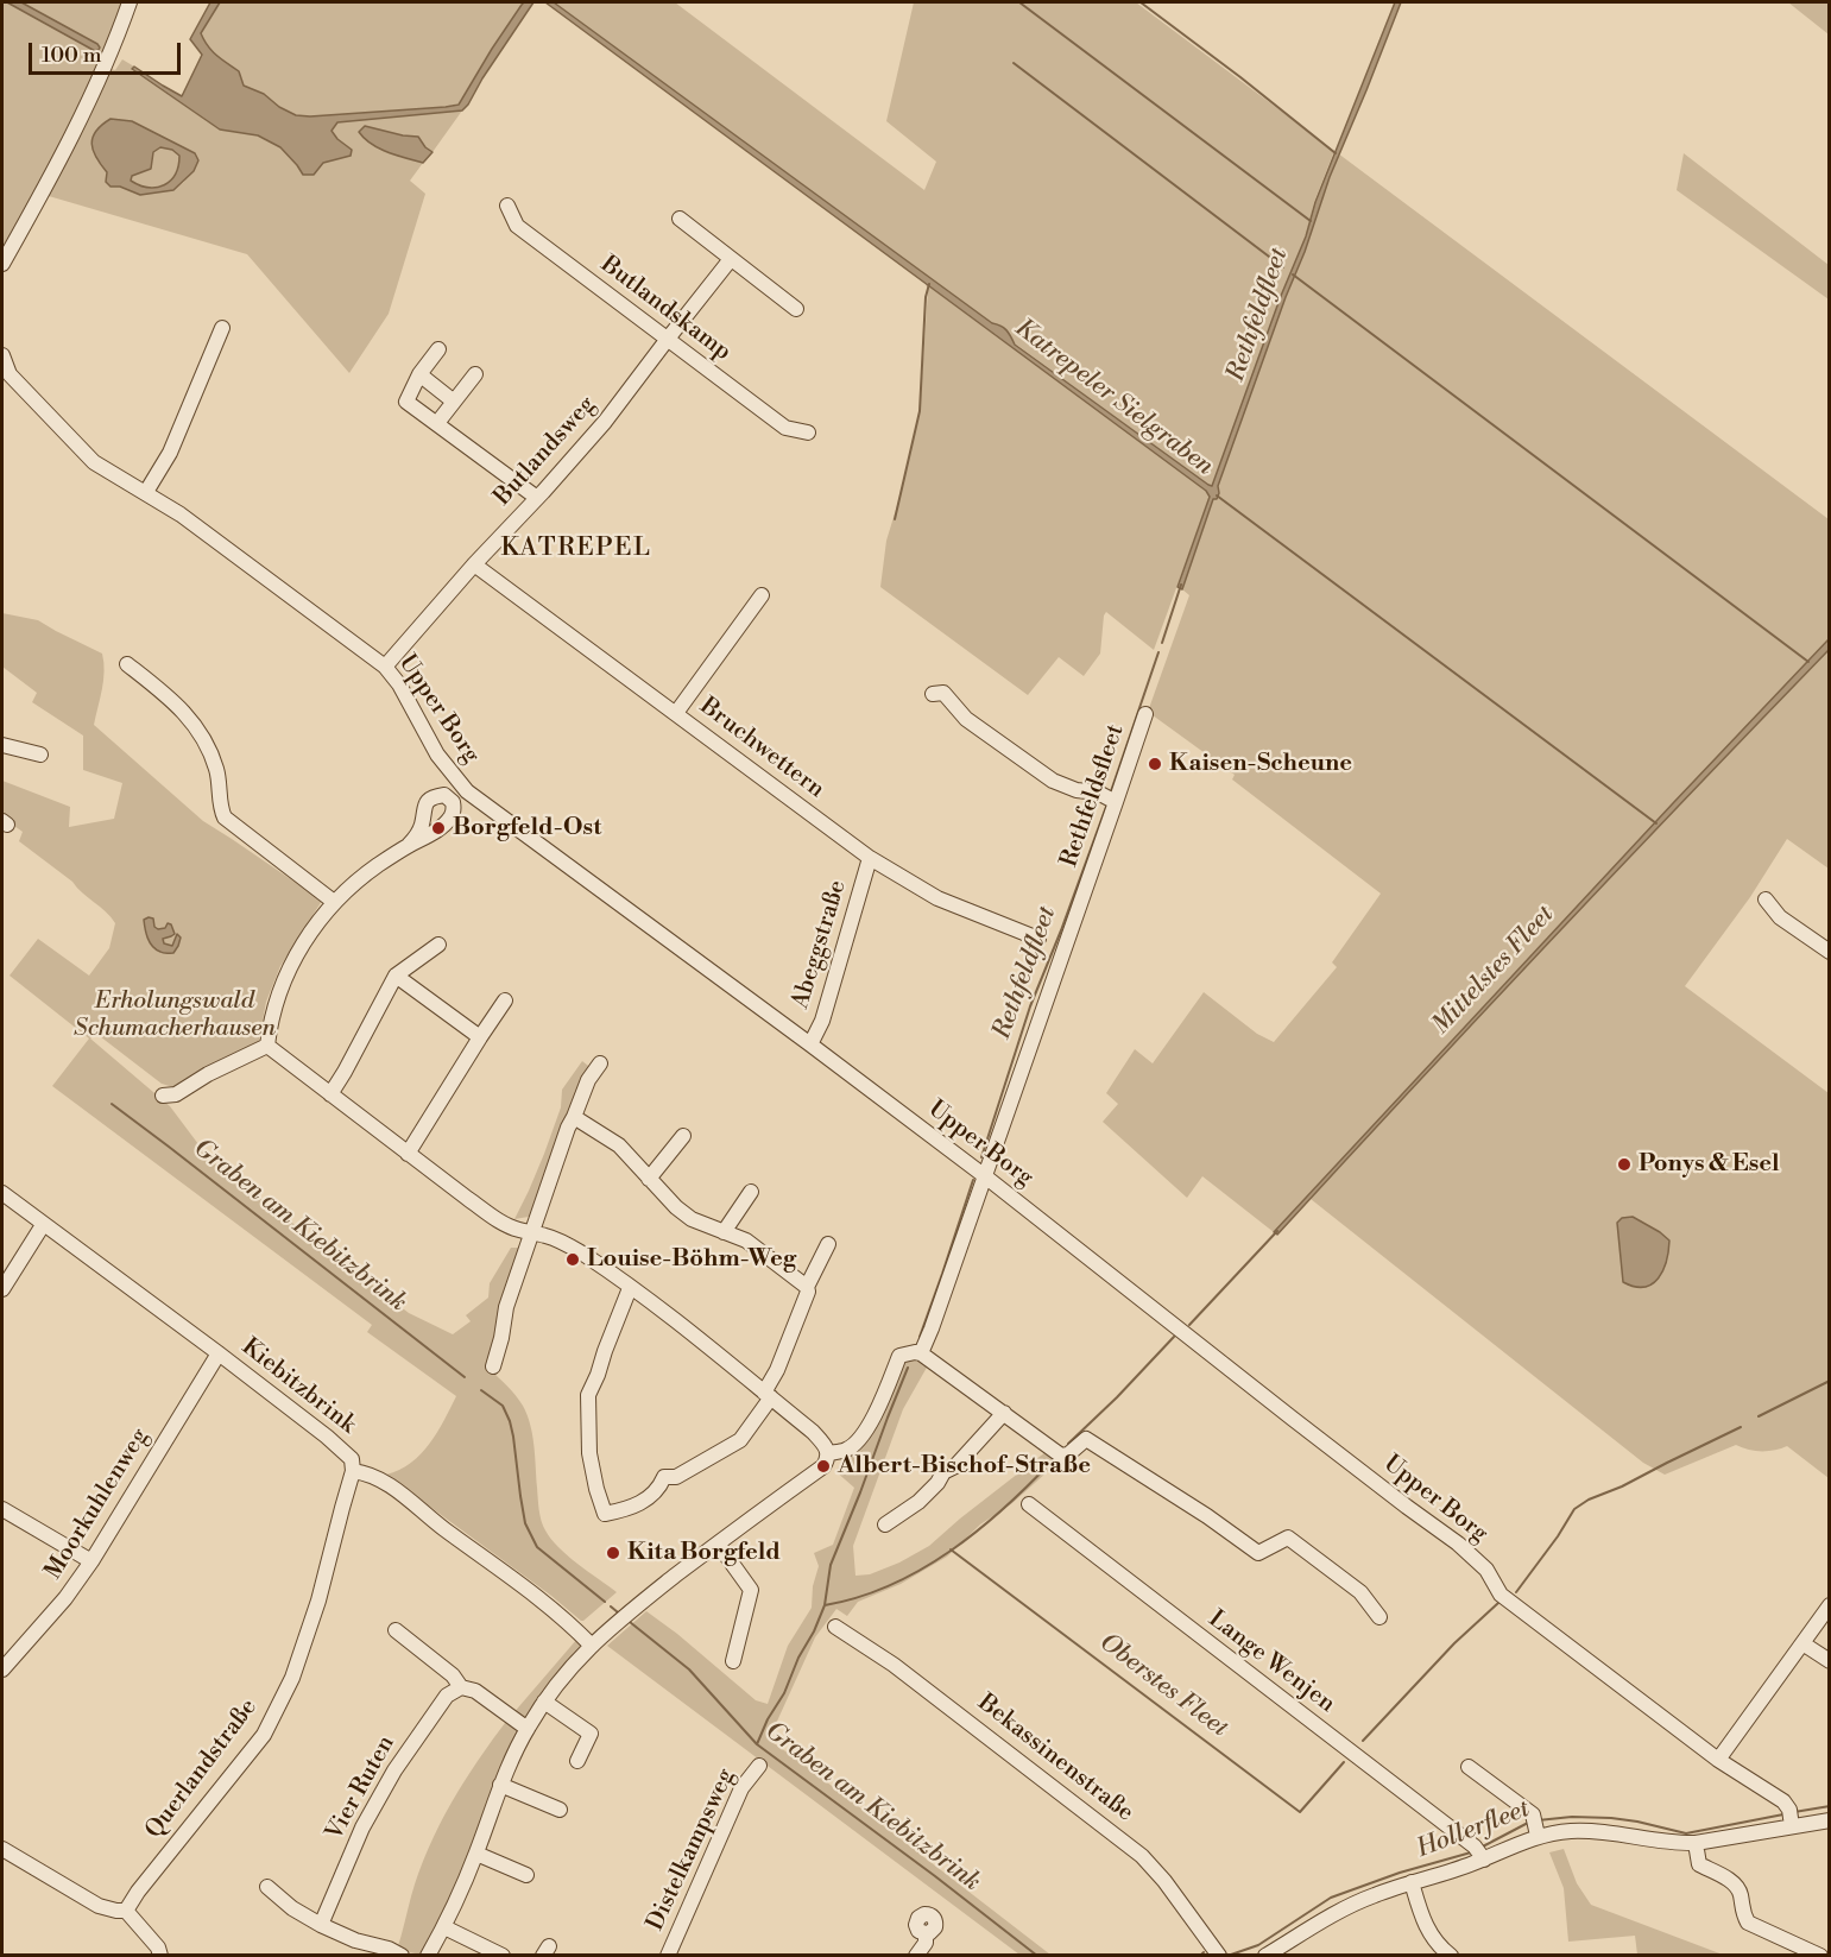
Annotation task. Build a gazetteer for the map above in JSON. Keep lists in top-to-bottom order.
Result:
{
  "streets": {
    "street": [
      "Butlandskamp",
      "Butlandsweg",
      "Upper Borg",
      "Bruchwettern",
      "Rethfeldsfleet",
      "Abeggstraße",
      "Kiebitzbrink",
      "Moorkuhlenweg",
      "Lange Wenjen",
      "Bekassinenstraße",
      "Querlandstraße",
      "Vier Ruten",
      "Distelkampsweg"
    ]
  },
  "crossings": [
    ["Butlandskamp", "Butlandsweg"],
    ["Butlandsweg", "Upper Borg"],
    ["Butlandsweg", "Bruchwettern"],
    ["Upper Borg", "Rethfeldsfleet"],
    ["Upper Borg", "Abeggstraße"],
    ["Bruchwettern", "Abeggstraße"],
    ["Kiebitzbrink", "Moorkuhlenweg"],
    ["Kiebitzbrink", "Querlandstraße"]
  ],
  "districts": ["KATREPEL"],
  "water": [
    "Rethfeldfleet",
    "Katrepeler Sielgraben",
    "Mittelstes Fleet",
    "Graben am Kiebitzbrink",
    "Oberstes Fleet",
    "Hollerfleet"
  ],
  "parks": ["Erholungswald Schumacherhausen"],
  "places": [
    "Kaisen-Scheune",
    "Borgfeld-Ost",
    "Ponys & Esel",
    "Louise-Böhm-Weg",
    "Albert-Bischof-Straße",
    "Kita Borgfeld"
  ],
  "scale_bar": "100 m"
}
